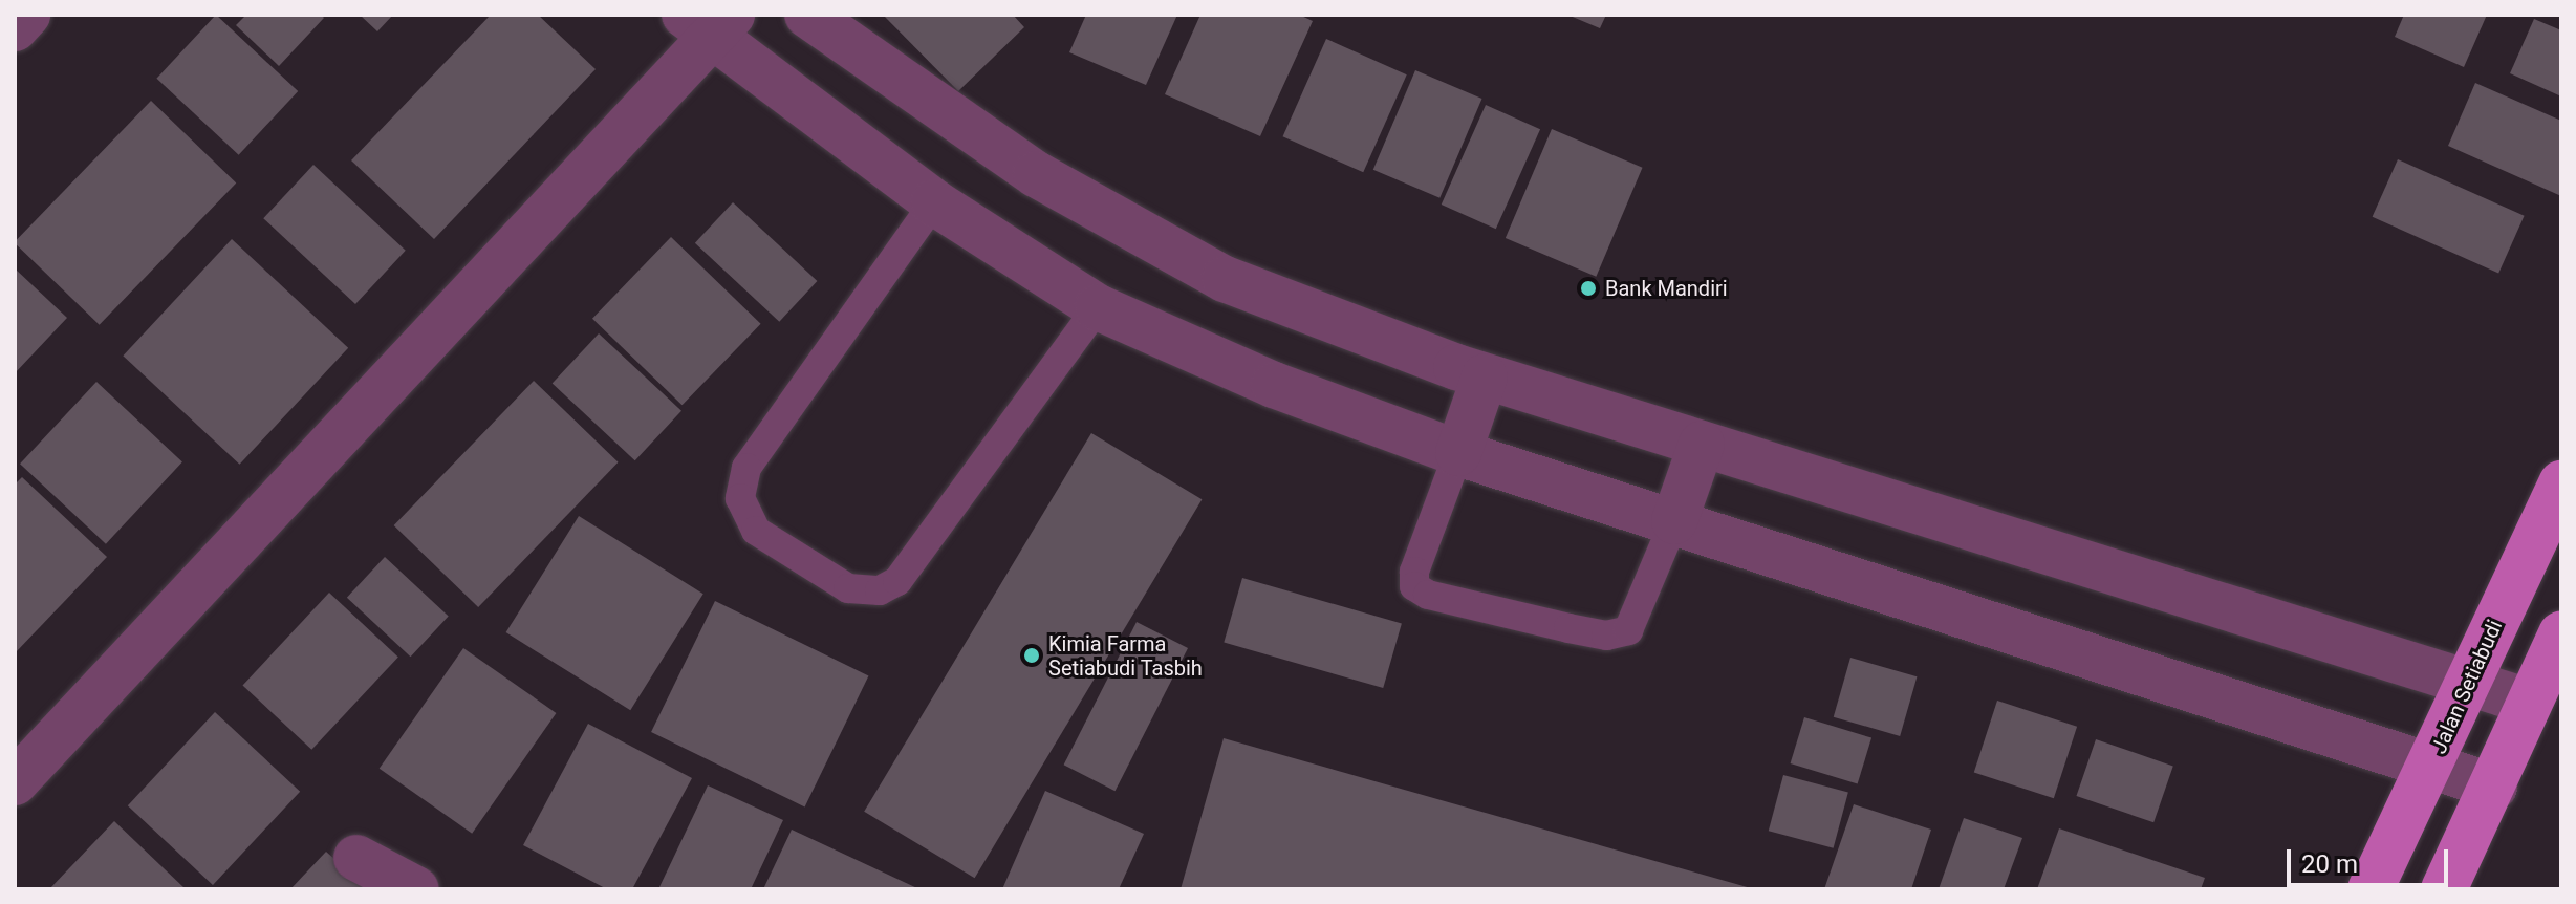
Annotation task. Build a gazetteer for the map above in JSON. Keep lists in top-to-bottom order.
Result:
{
  "streets": {
    "main road": ["Jalan Setiabudi"]
  },
  "places": ["Bank Mandiri", "Kimia Farma Setiabudi Tasbih"],
  "scale_bar": "20 m"
}
